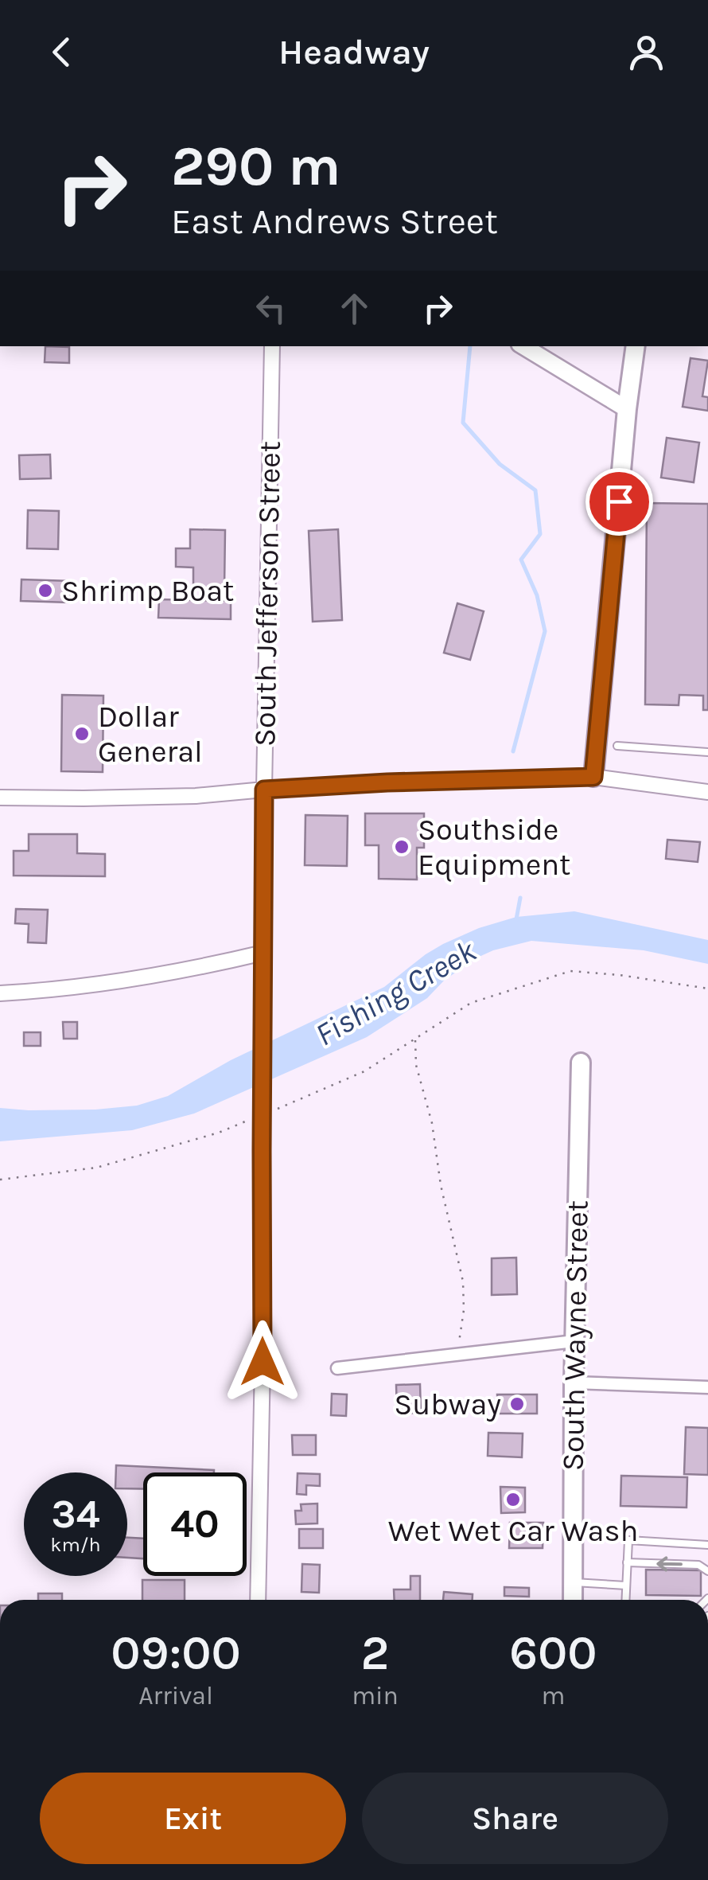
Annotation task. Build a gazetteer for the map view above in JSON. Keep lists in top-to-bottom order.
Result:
{
  "streets": {
    "main road": ["South Wayne Street"],
    "street": ["South Jefferson Street"]
  },
  "water": ["Fishing Creek"],
  "places": [
    "Shrimp Boat",
    "Dollar General",
    "Southside Equipment",
    "Subway",
    "Wet Wet Car Wash"
  ],
  "page": {
    "header": "Headway",
    "turn": ["290 m", "East Andrews Street"],
    "speed": "34 km/h",
    "limit": "40",
    "eta": [
      "09:00",
      "Arrival",
      "2",
      "min",
      "600",
      "m"
    ],
    "buttons": ["Exit", "Share"]
  }
}
